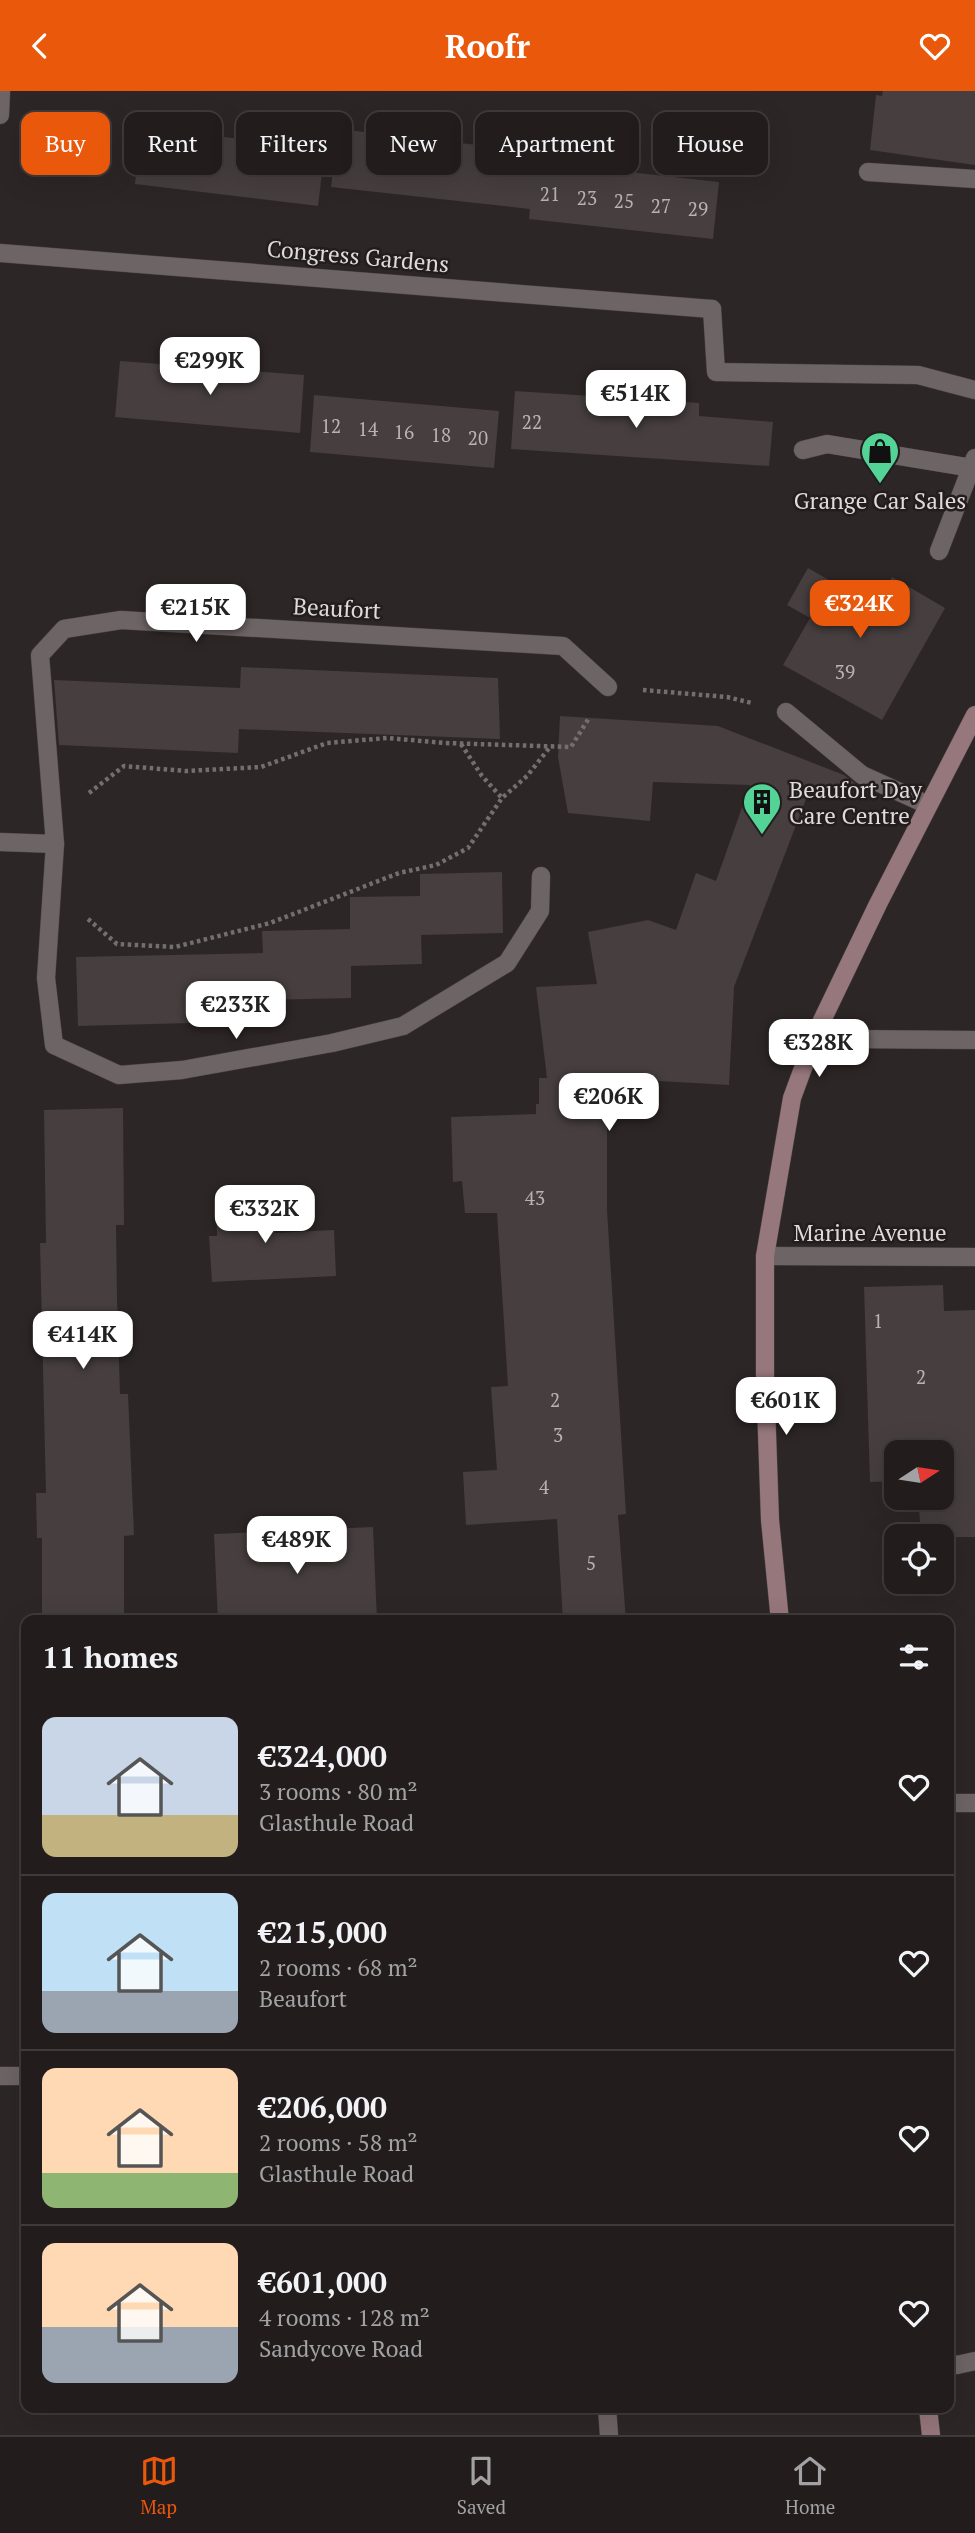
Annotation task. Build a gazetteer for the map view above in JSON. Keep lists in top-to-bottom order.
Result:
{
  "streets": {
    "street": ["Congress Gardens", "Beaufort", "Marine Avenue"]
  },
  "places": {
    "shop": ["Grange Car Sales"],
    "building": ["Beaufort Day Care Centre"]
  },
  "house_numbers": [
    "21",
    "23",
    "25",
    "27",
    "29",
    "22",
    "12",
    "14",
    "16",
    "18",
    "20",
    "39",
    "43",
    "1",
    "2",
    "2",
    "3",
    "4",
    "5"
  ],
  "north": "right",
  "page": {
    "header": "Roofr",
    "chip": [
      "Buy",
      "Rent",
      "Filters",
      "New",
      "Apartment",
      "House"
    ],
    "price": [
      "€299K",
      "€514K",
      "€324K",
      "€215K",
      "€233K",
      "€328K",
      "€206K",
      "€332K",
      "€414K",
      "€601K",
      "€489K"
    ],
    "heading": "11 homes",
    "list": [
      {
        "name": "€324,000",
        "note": "3 rooms · 80 m² · Glasthule Road"
      },
      {
        "name": "€215,000",
        "note": "2 rooms · 68 m² · Beaufort"
      },
      {
        "name": "€206,000",
        "note": "2 rooms · 58 m² · Glasthule Road"
      },
      {
        "name": "€601,000",
        "note": "4 rooms · 128 m² · Sandycove Road"
      }
    ],
    "tabs": ["Map", "Saved", "Home"]
  }
}
